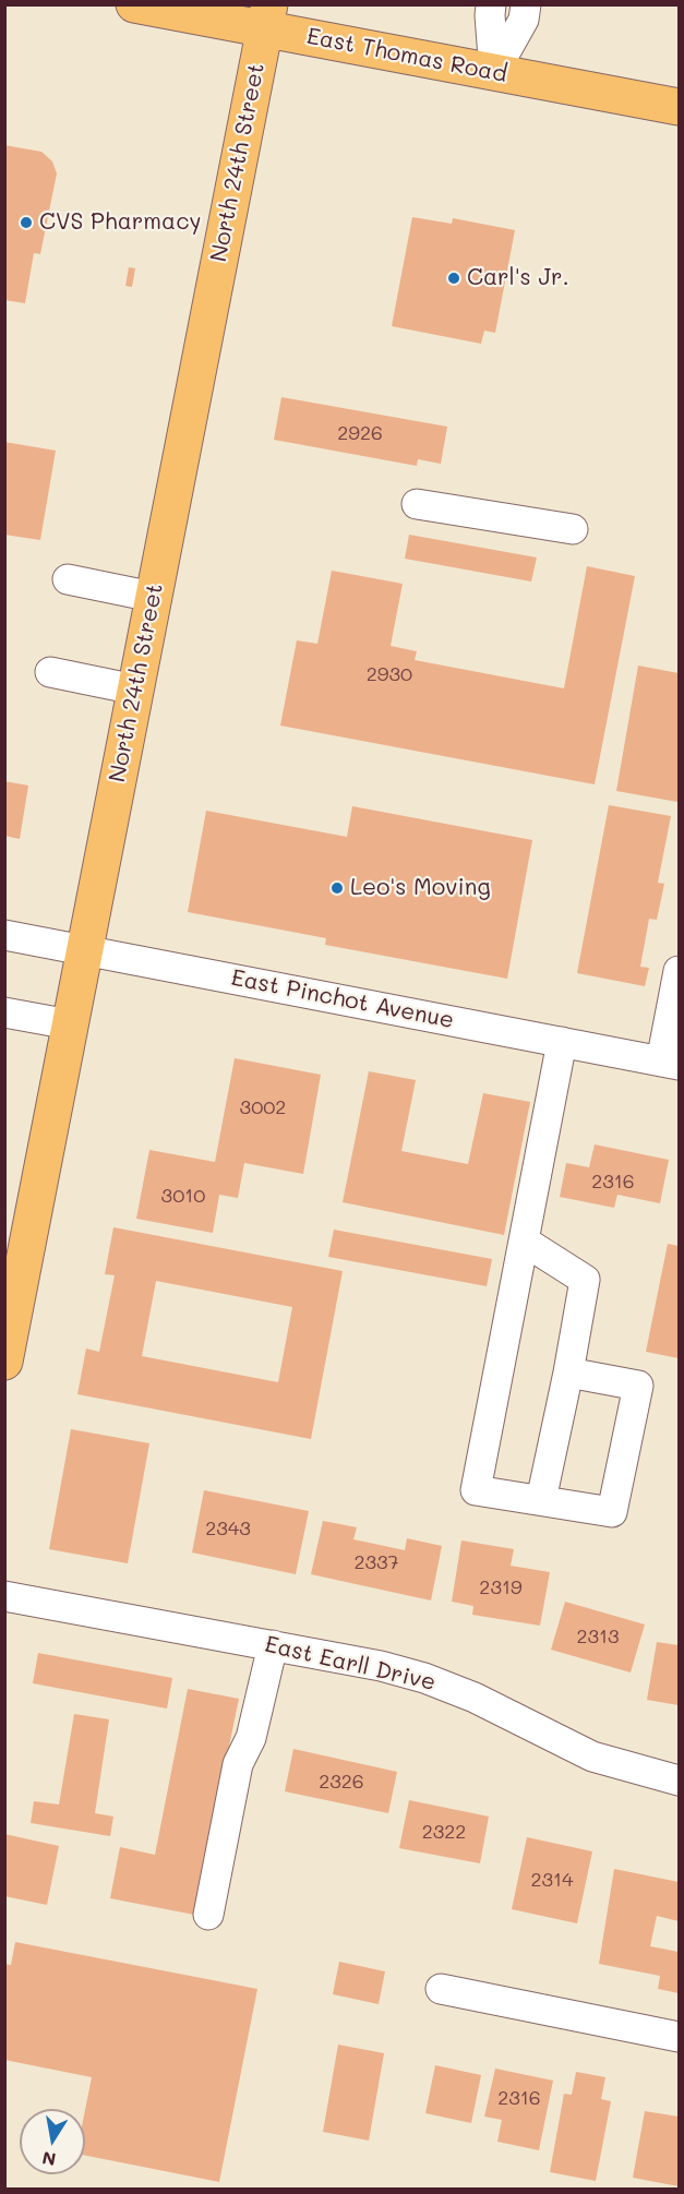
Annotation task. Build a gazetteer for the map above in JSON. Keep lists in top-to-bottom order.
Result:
{
  "streets": {
    "main road": ["East Thomas Road", "North 24th Street"],
    "street": ["East Pinchot Avenue", "East Earll Drive"]
  },
  "crossings": [
    ["East Thomas Road", "North 24th Street"],
    ["North 24th Street", "East Pinchot Avenue"]
  ],
  "places": ["CVS Pharmacy", "Carl's Jr.", "Leo's Moving"],
  "house_numbers": [
    "2926",
    "2930",
    "3002",
    "2316",
    "3010",
    "2343",
    "2337",
    "2319",
    "2313",
    "2326",
    "2322",
    "2314",
    "2316"
  ],
  "north": "bottom"
}
